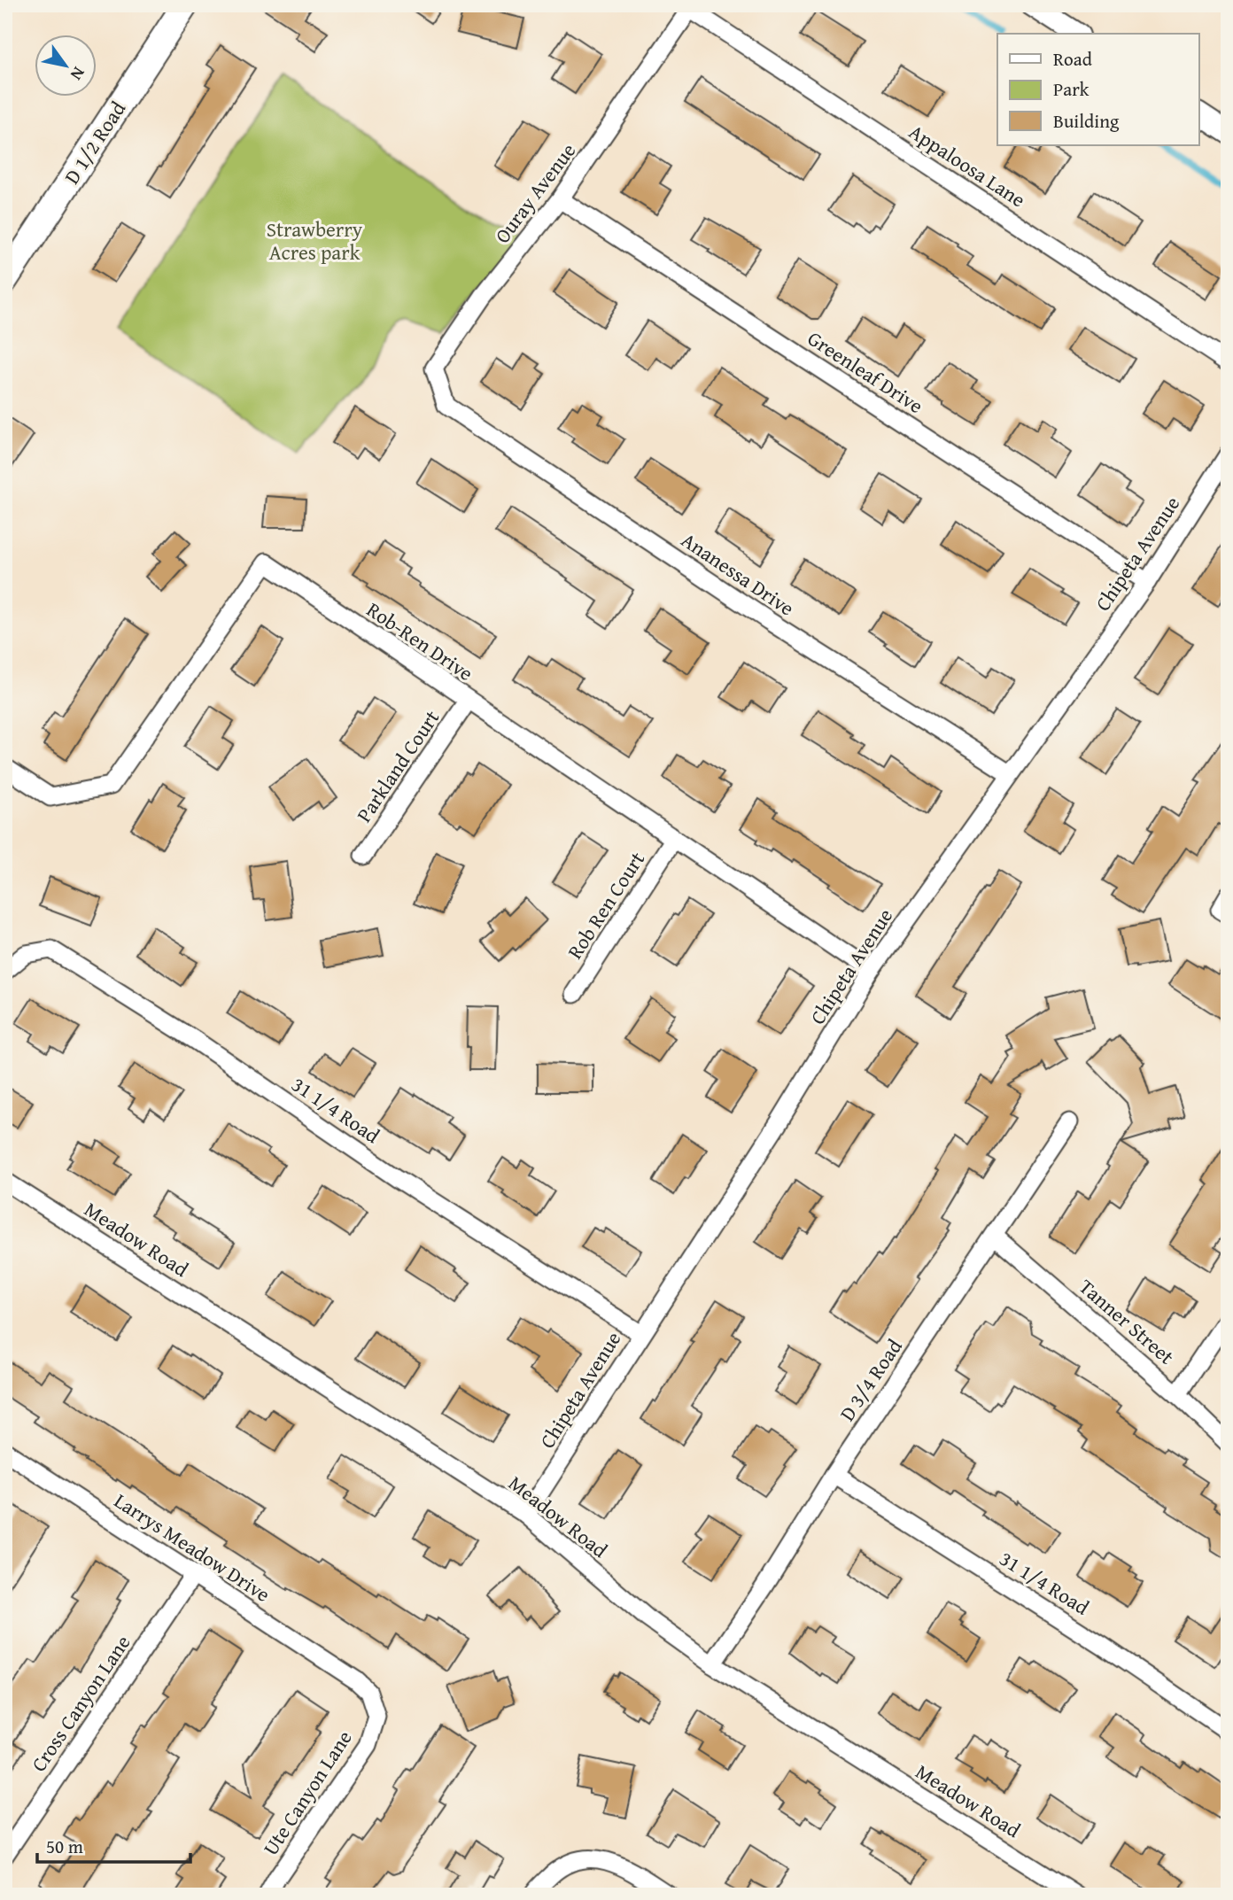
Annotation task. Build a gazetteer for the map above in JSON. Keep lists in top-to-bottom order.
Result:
{
  "streets": {
    "main road": ["D 1/2 Road"],
    "street": [
      "Appaloosa Lane",
      "Ouray Avenue",
      "Greenleaf Drive",
      "Chipeta Avenue",
      "Ananessa Drive",
      "Rob-Ren Drive",
      "Parkland Court",
      "Rob Ren Court",
      "31 1/4 Road",
      "Meadow Road",
      "Tanner Street",
      "D 3/4 Road",
      "Larrys Meadow Drive",
      "Cross Canyon Lane",
      "Ute Canyon Lane"
    ]
  },
  "crossings": [
    ["Appaloosa Lane", "Ouray Avenue"],
    ["Ouray Avenue", "Greenleaf Drive"],
    ["Ouray Avenue", "Ananessa Drive"],
    ["Greenleaf Drive", "Chipeta Avenue"],
    ["Chipeta Avenue", "Ananessa Drive"],
    ["Chipeta Avenue", "Rob-Ren Drive"],
    ["Chipeta Avenue", "31 1/4 Road"],
    ["Chipeta Avenue", "Meadow Road"],
    ["Rob-Ren Drive", "Parkland Court"],
    ["Rob-Ren Drive", "Rob Ren Court"],
    ["31 1/4 Road", "D 3/4 Road"],
    ["Meadow Road", "D 3/4 Road"],
    ["Tanner Street", "D 3/4 Road"],
    ["Larrys Meadow Drive", "Cross Canyon Lane"],
    ["Larrys Meadow Drive", "Ute Canyon Lane"]
  ],
  "parks": ["Strawberry Acres park"],
  "legend": ["Road", "Park", "Building"],
  "scale_bar": "50 m",
  "north": "bottom right"
}
